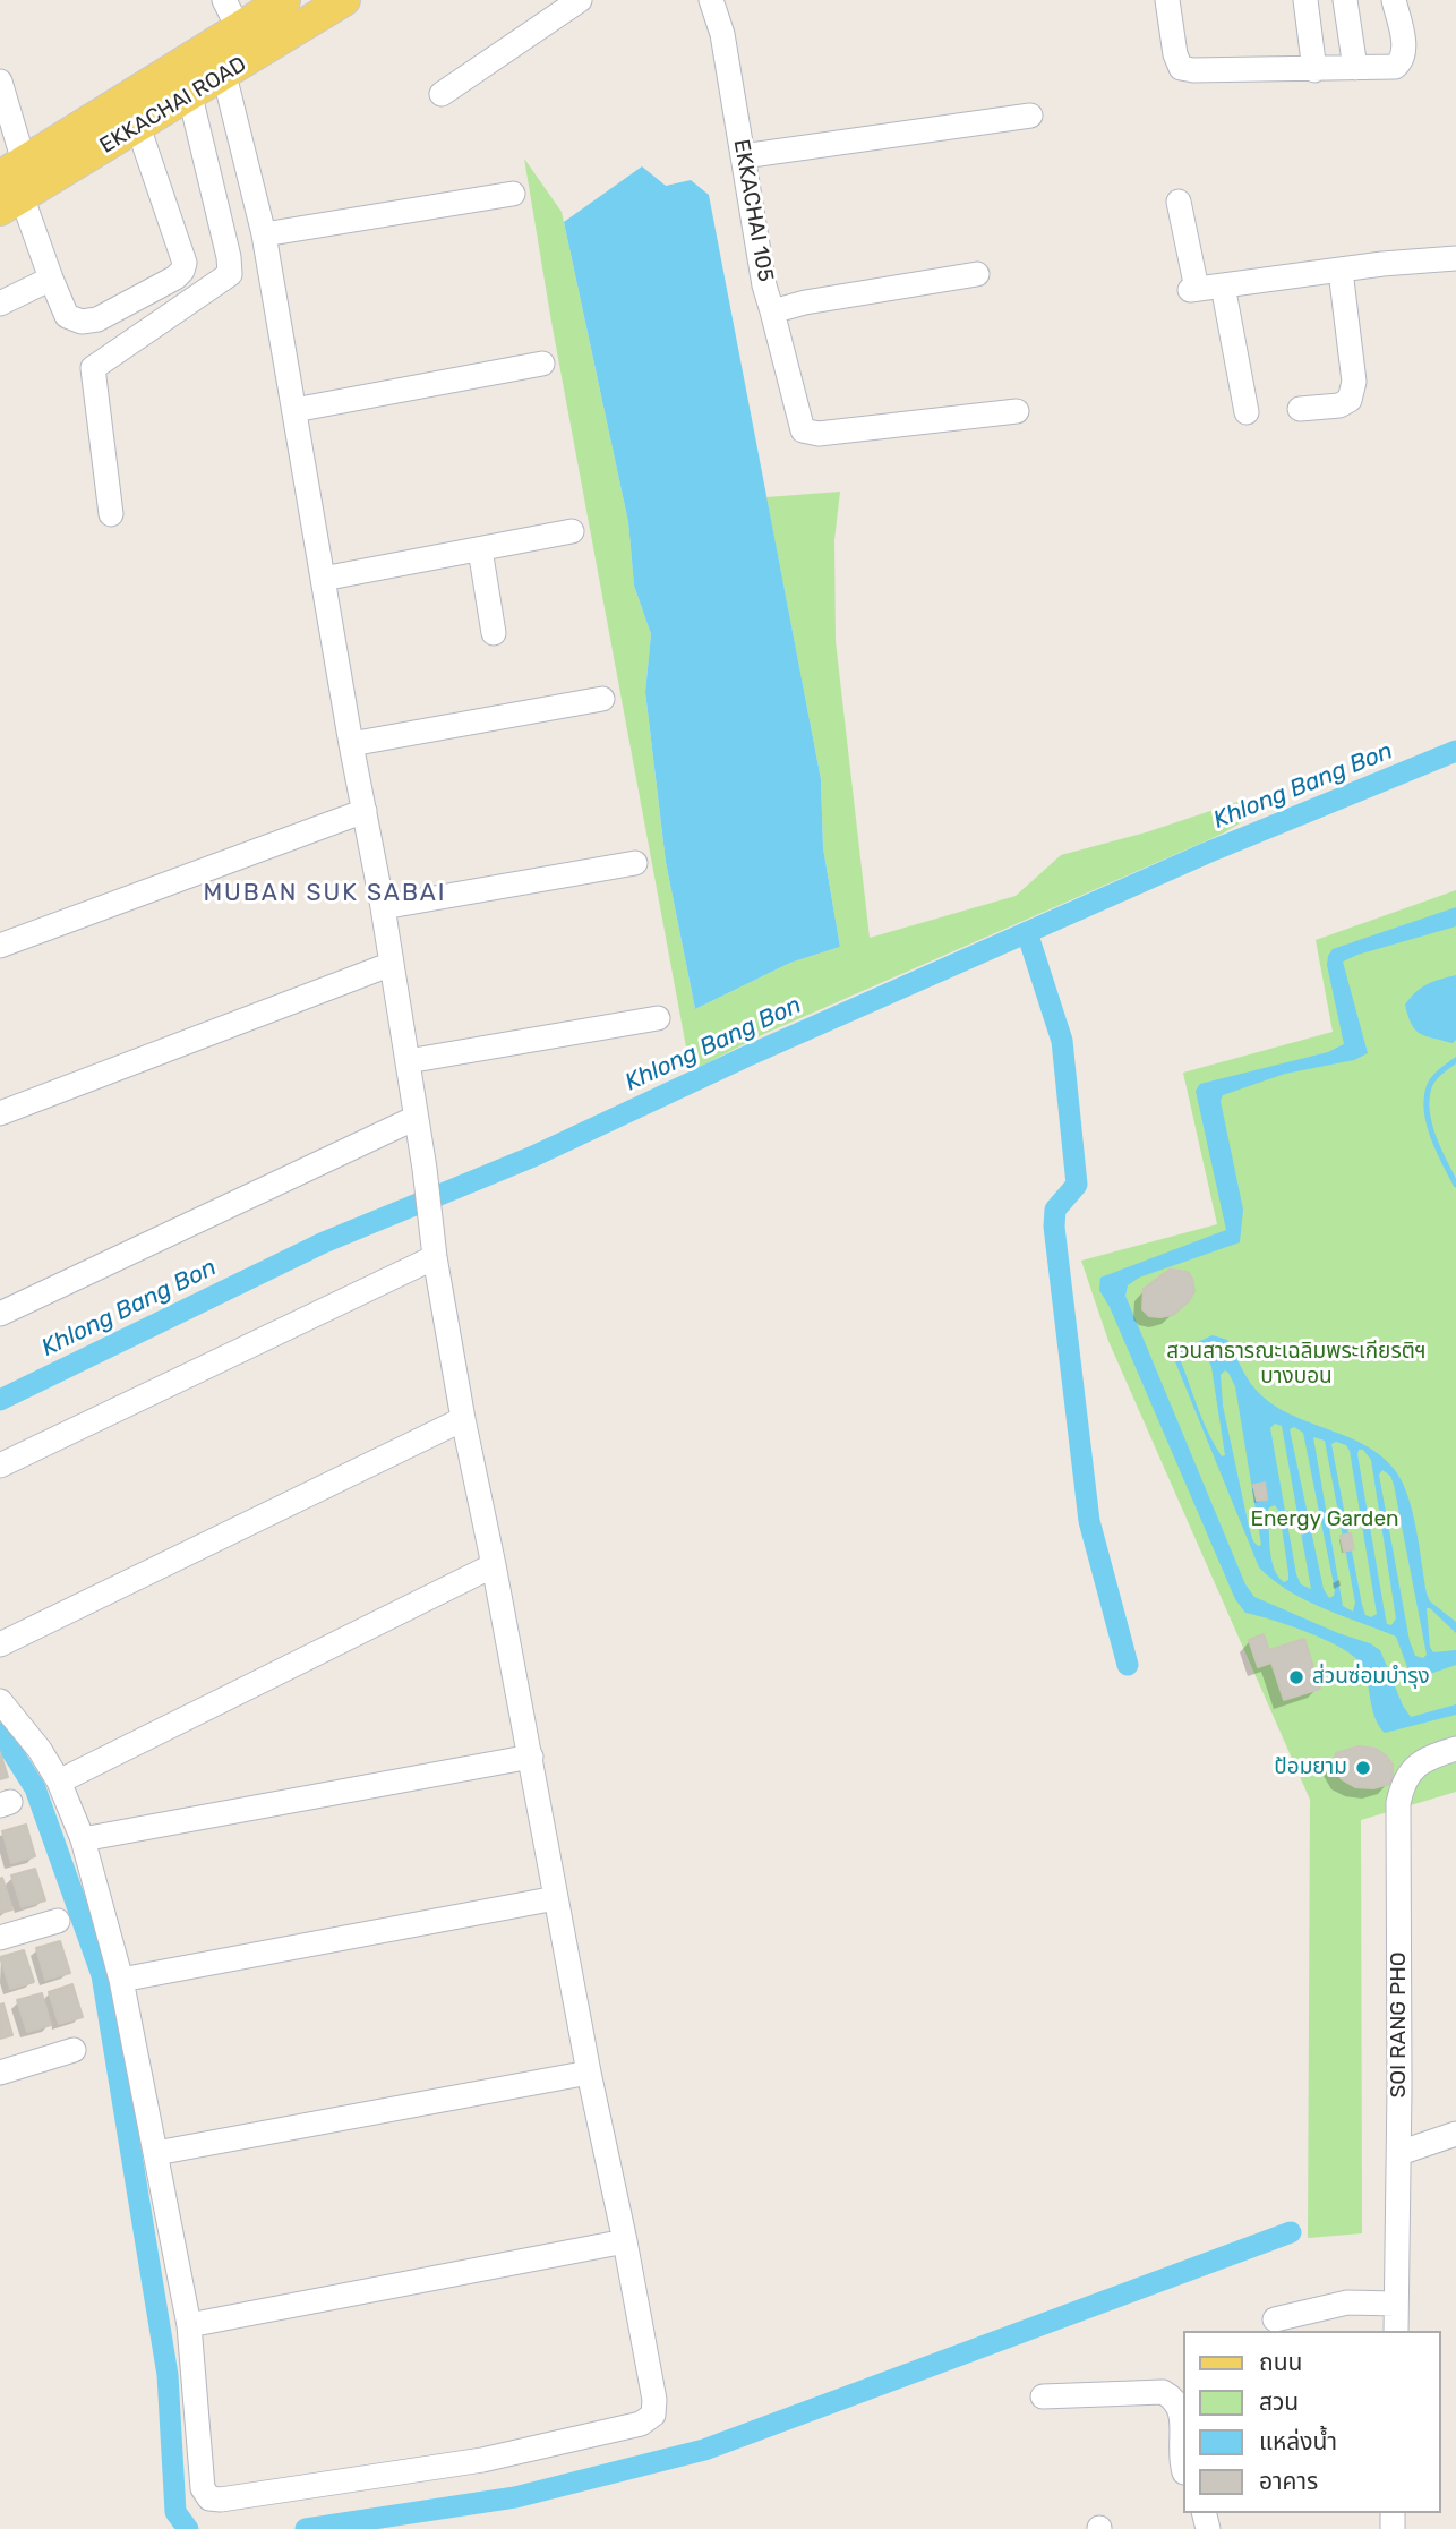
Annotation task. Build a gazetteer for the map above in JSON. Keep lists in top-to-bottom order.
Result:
{
  "streets": {
    "main road": ["EKKACHAI ROAD"],
    "street": ["EKKACHAI 105", "SOI RANG PHO"]
  },
  "districts": ["MUBAN SUK SABAI"],
  "water": ["Khlong Bang Bon"],
  "parks": ["สวนสาธารณะเฉลิมพระเกียรติฯ บางบอน", "Energy Garden"],
  "places": ["ส่วนซ่อมบำรุง", "ป้อมยาม"],
  "legend": [
    "ถนน",
    "สวน",
    "แหล่งน้ำ",
    "อาคาร"
  ]
}
